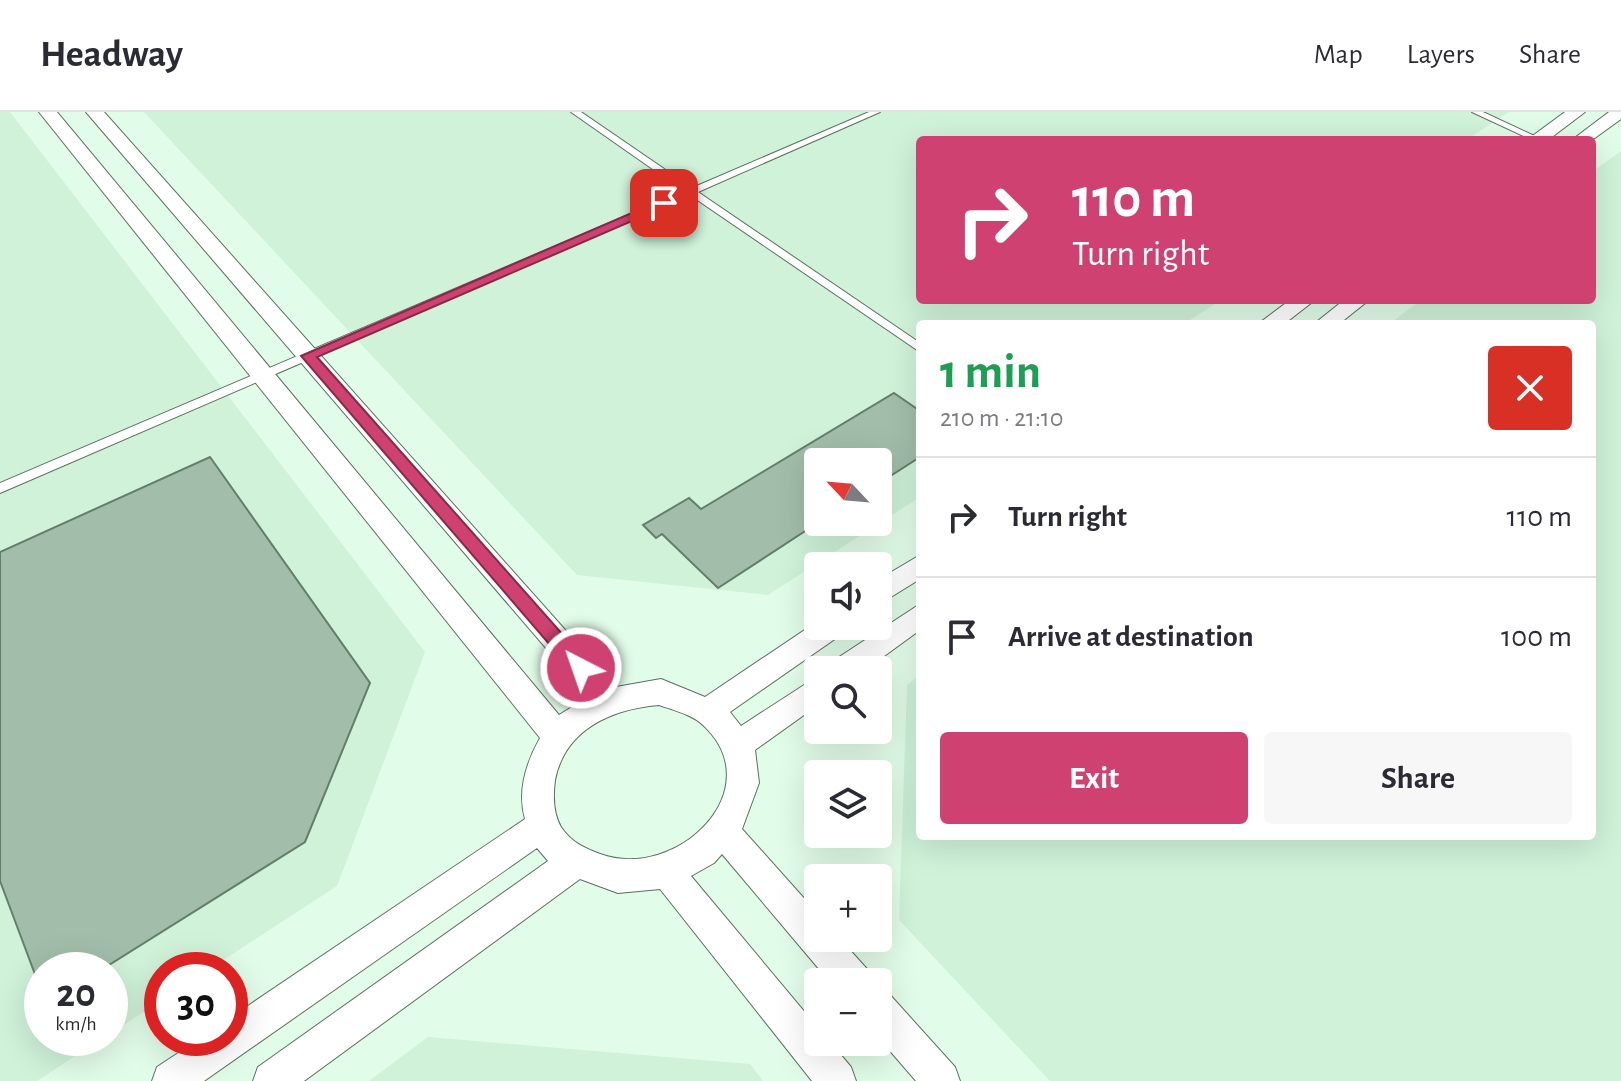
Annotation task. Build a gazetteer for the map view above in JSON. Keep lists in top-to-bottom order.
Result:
{
  "north": "top left",
  "page": {
    "header": "Headway",
    "nav": ["Map", "Layers", "Share"],
    "turn": ["110 m", "Turn right"],
    "heading": ["1 min", "210 m · 21:10"],
    "map_buttons": ["+", "−"],
    "list": [
      {
        "name": "Turn right",
        "value": "110 m"
      },
      {
        "name": "Arrive at destination",
        "value": "100 m"
      }
    ],
    "buttons": ["Exit", "Share"],
    "speed": "20 km/h",
    "limit": "30"
  }
}
